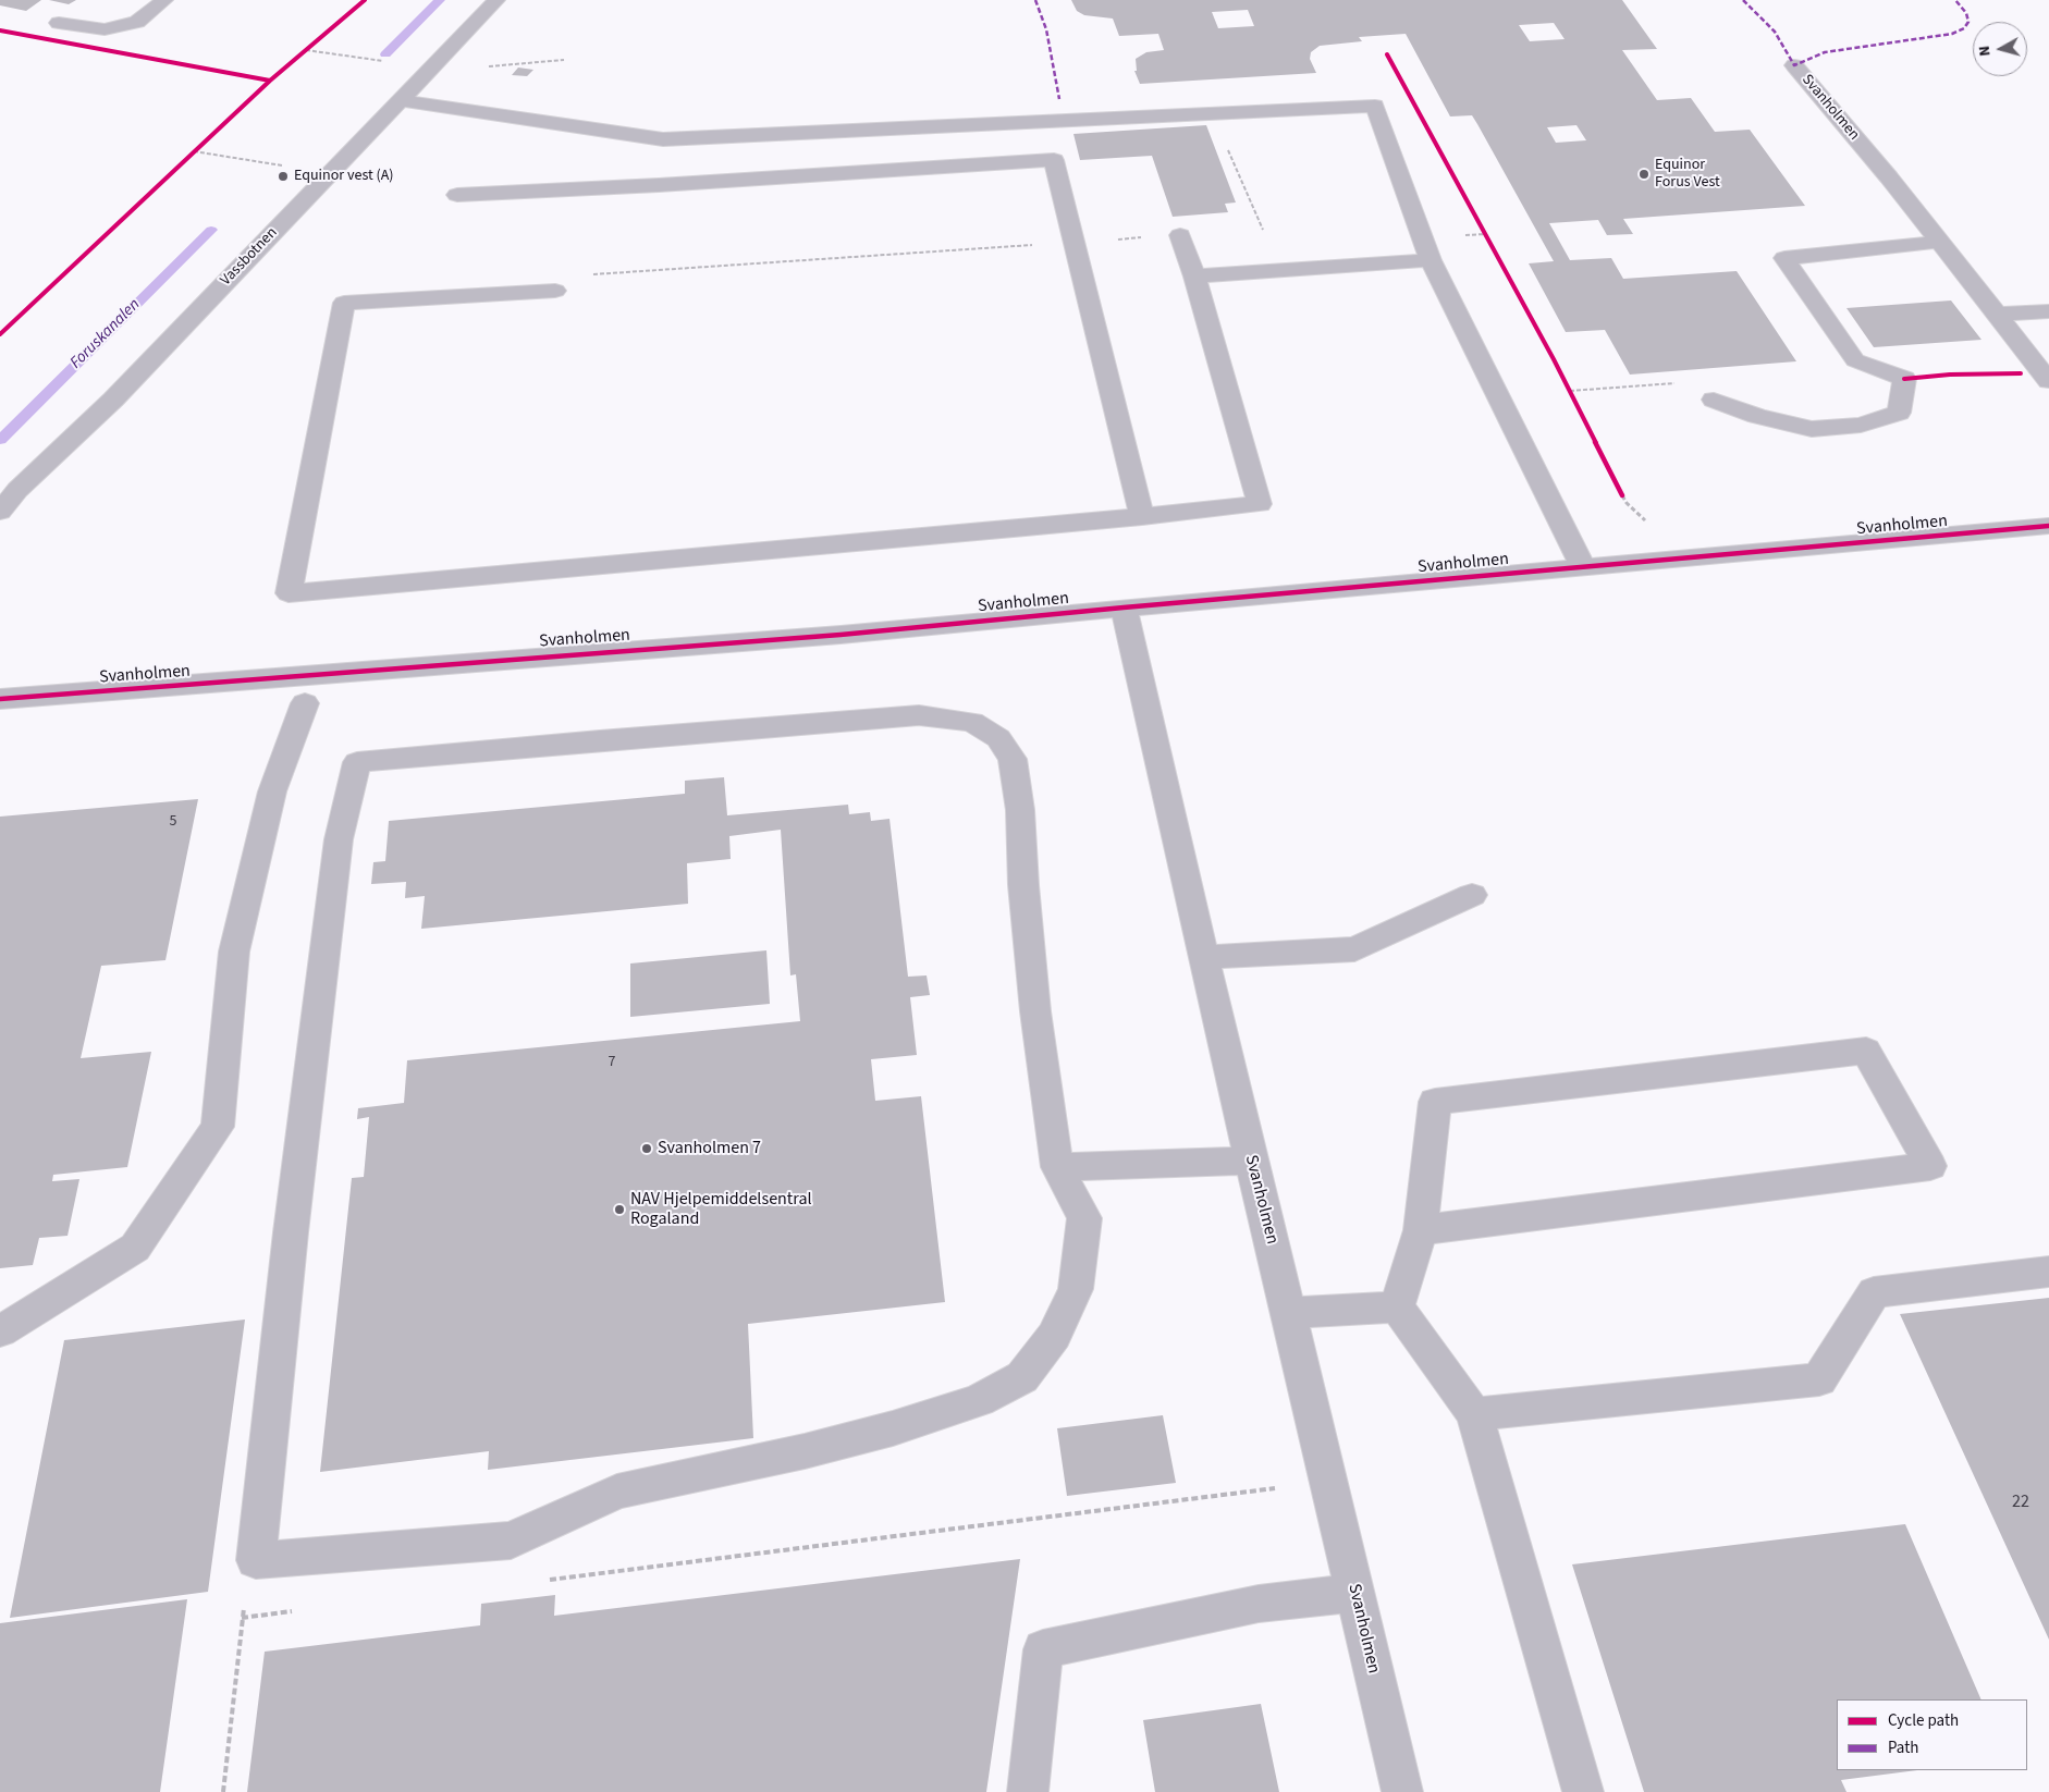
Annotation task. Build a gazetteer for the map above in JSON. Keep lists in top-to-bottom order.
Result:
{
  "streets": {
    "street": ["Svanholmen", "Vassbotnen"]
  },
  "water": ["Foruskanalen"],
  "places": [
    "Equinor Forus Vest",
    "Equinor vest (A)",
    "Svanholmen 7",
    "NAV Hjelpemiddelsentral Rogaland"
  ],
  "house_numbers": ["5", "7", "22"],
  "legend": ["Cycle path", "Path"],
  "north": "left"
}
